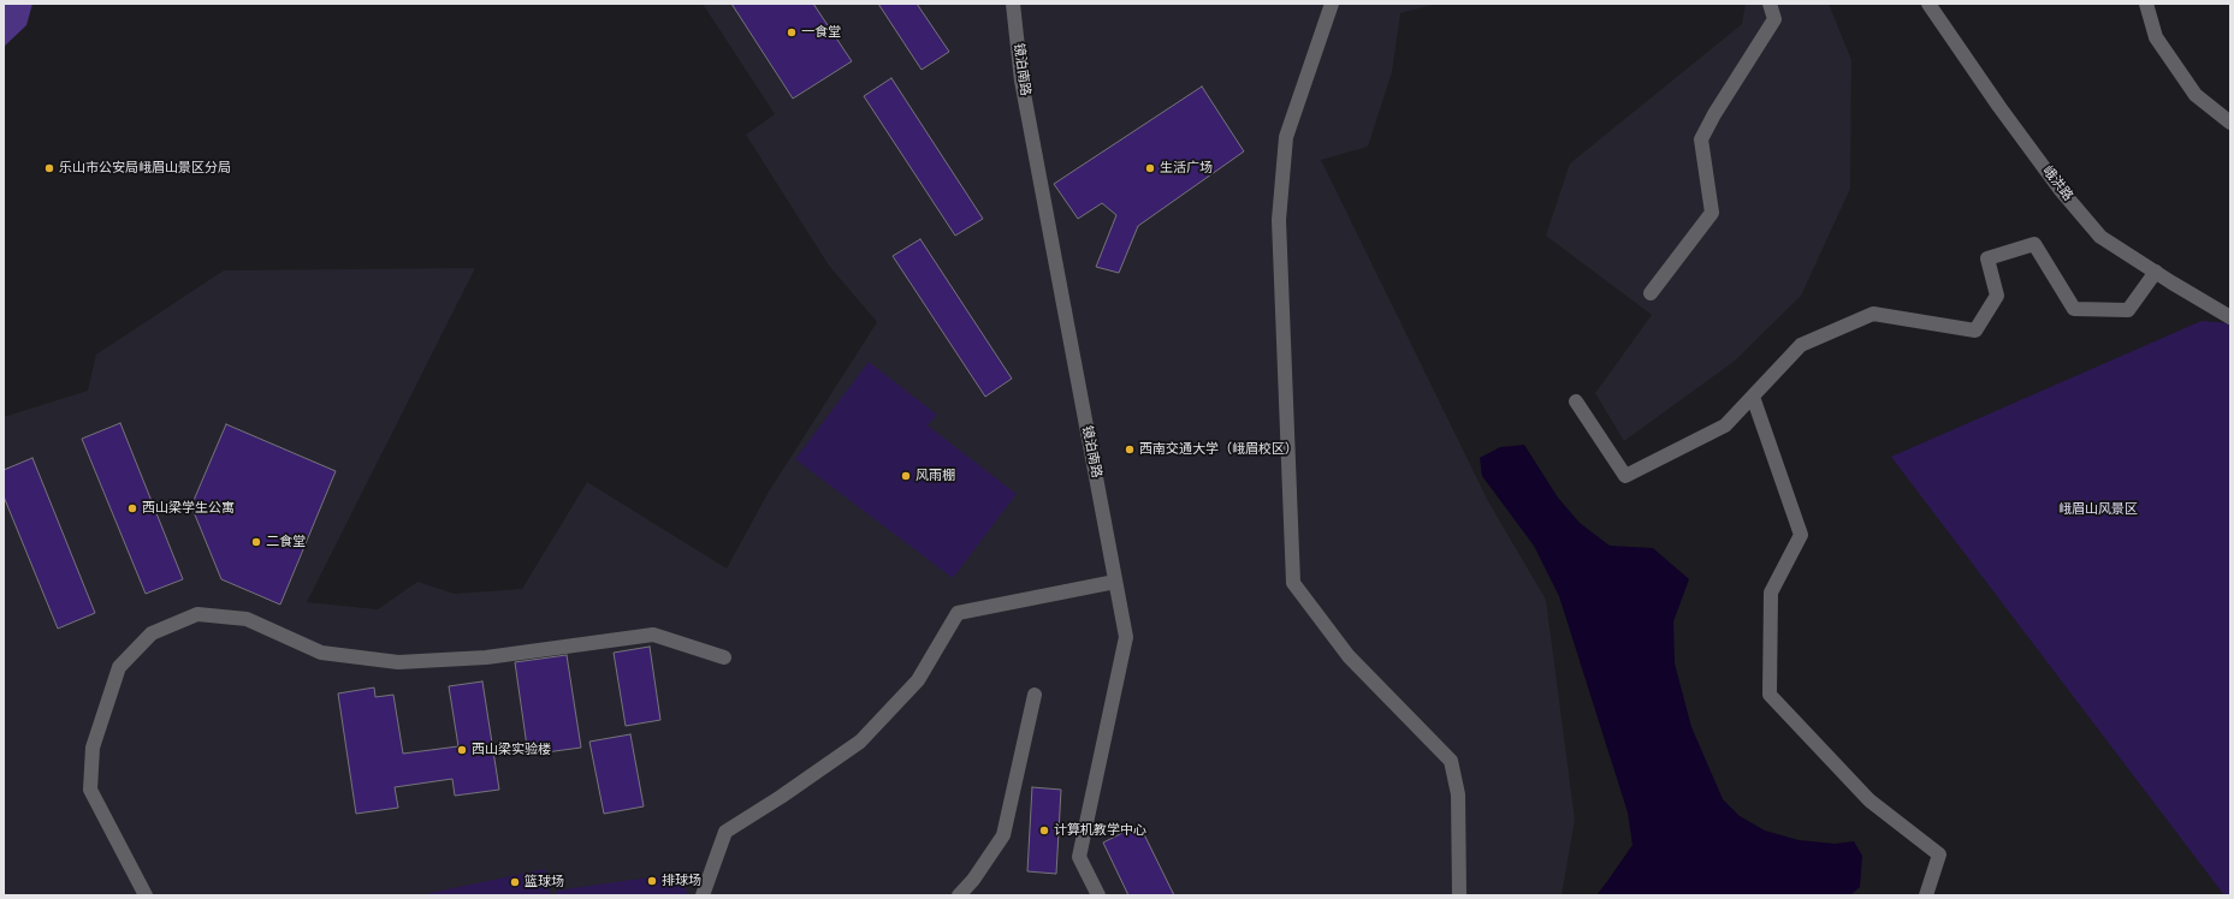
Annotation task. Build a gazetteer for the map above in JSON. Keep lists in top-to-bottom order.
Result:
{
  "streets": {
    "street": ["镜泊南路", "峨洪路"]
  },
  "parks": ["峨眉山风景区"],
  "places": [
    "一食堂",
    "乐山市公安局峨眉山景区分局",
    "生活广场",
    "西南交通大学（峨眉校区）",
    "风雨棚",
    "西山梁学生公寓",
    "二食堂",
    "西山梁实验楼",
    "计算机教学中心",
    "排球场",
    "篮球场"
  ]
}
